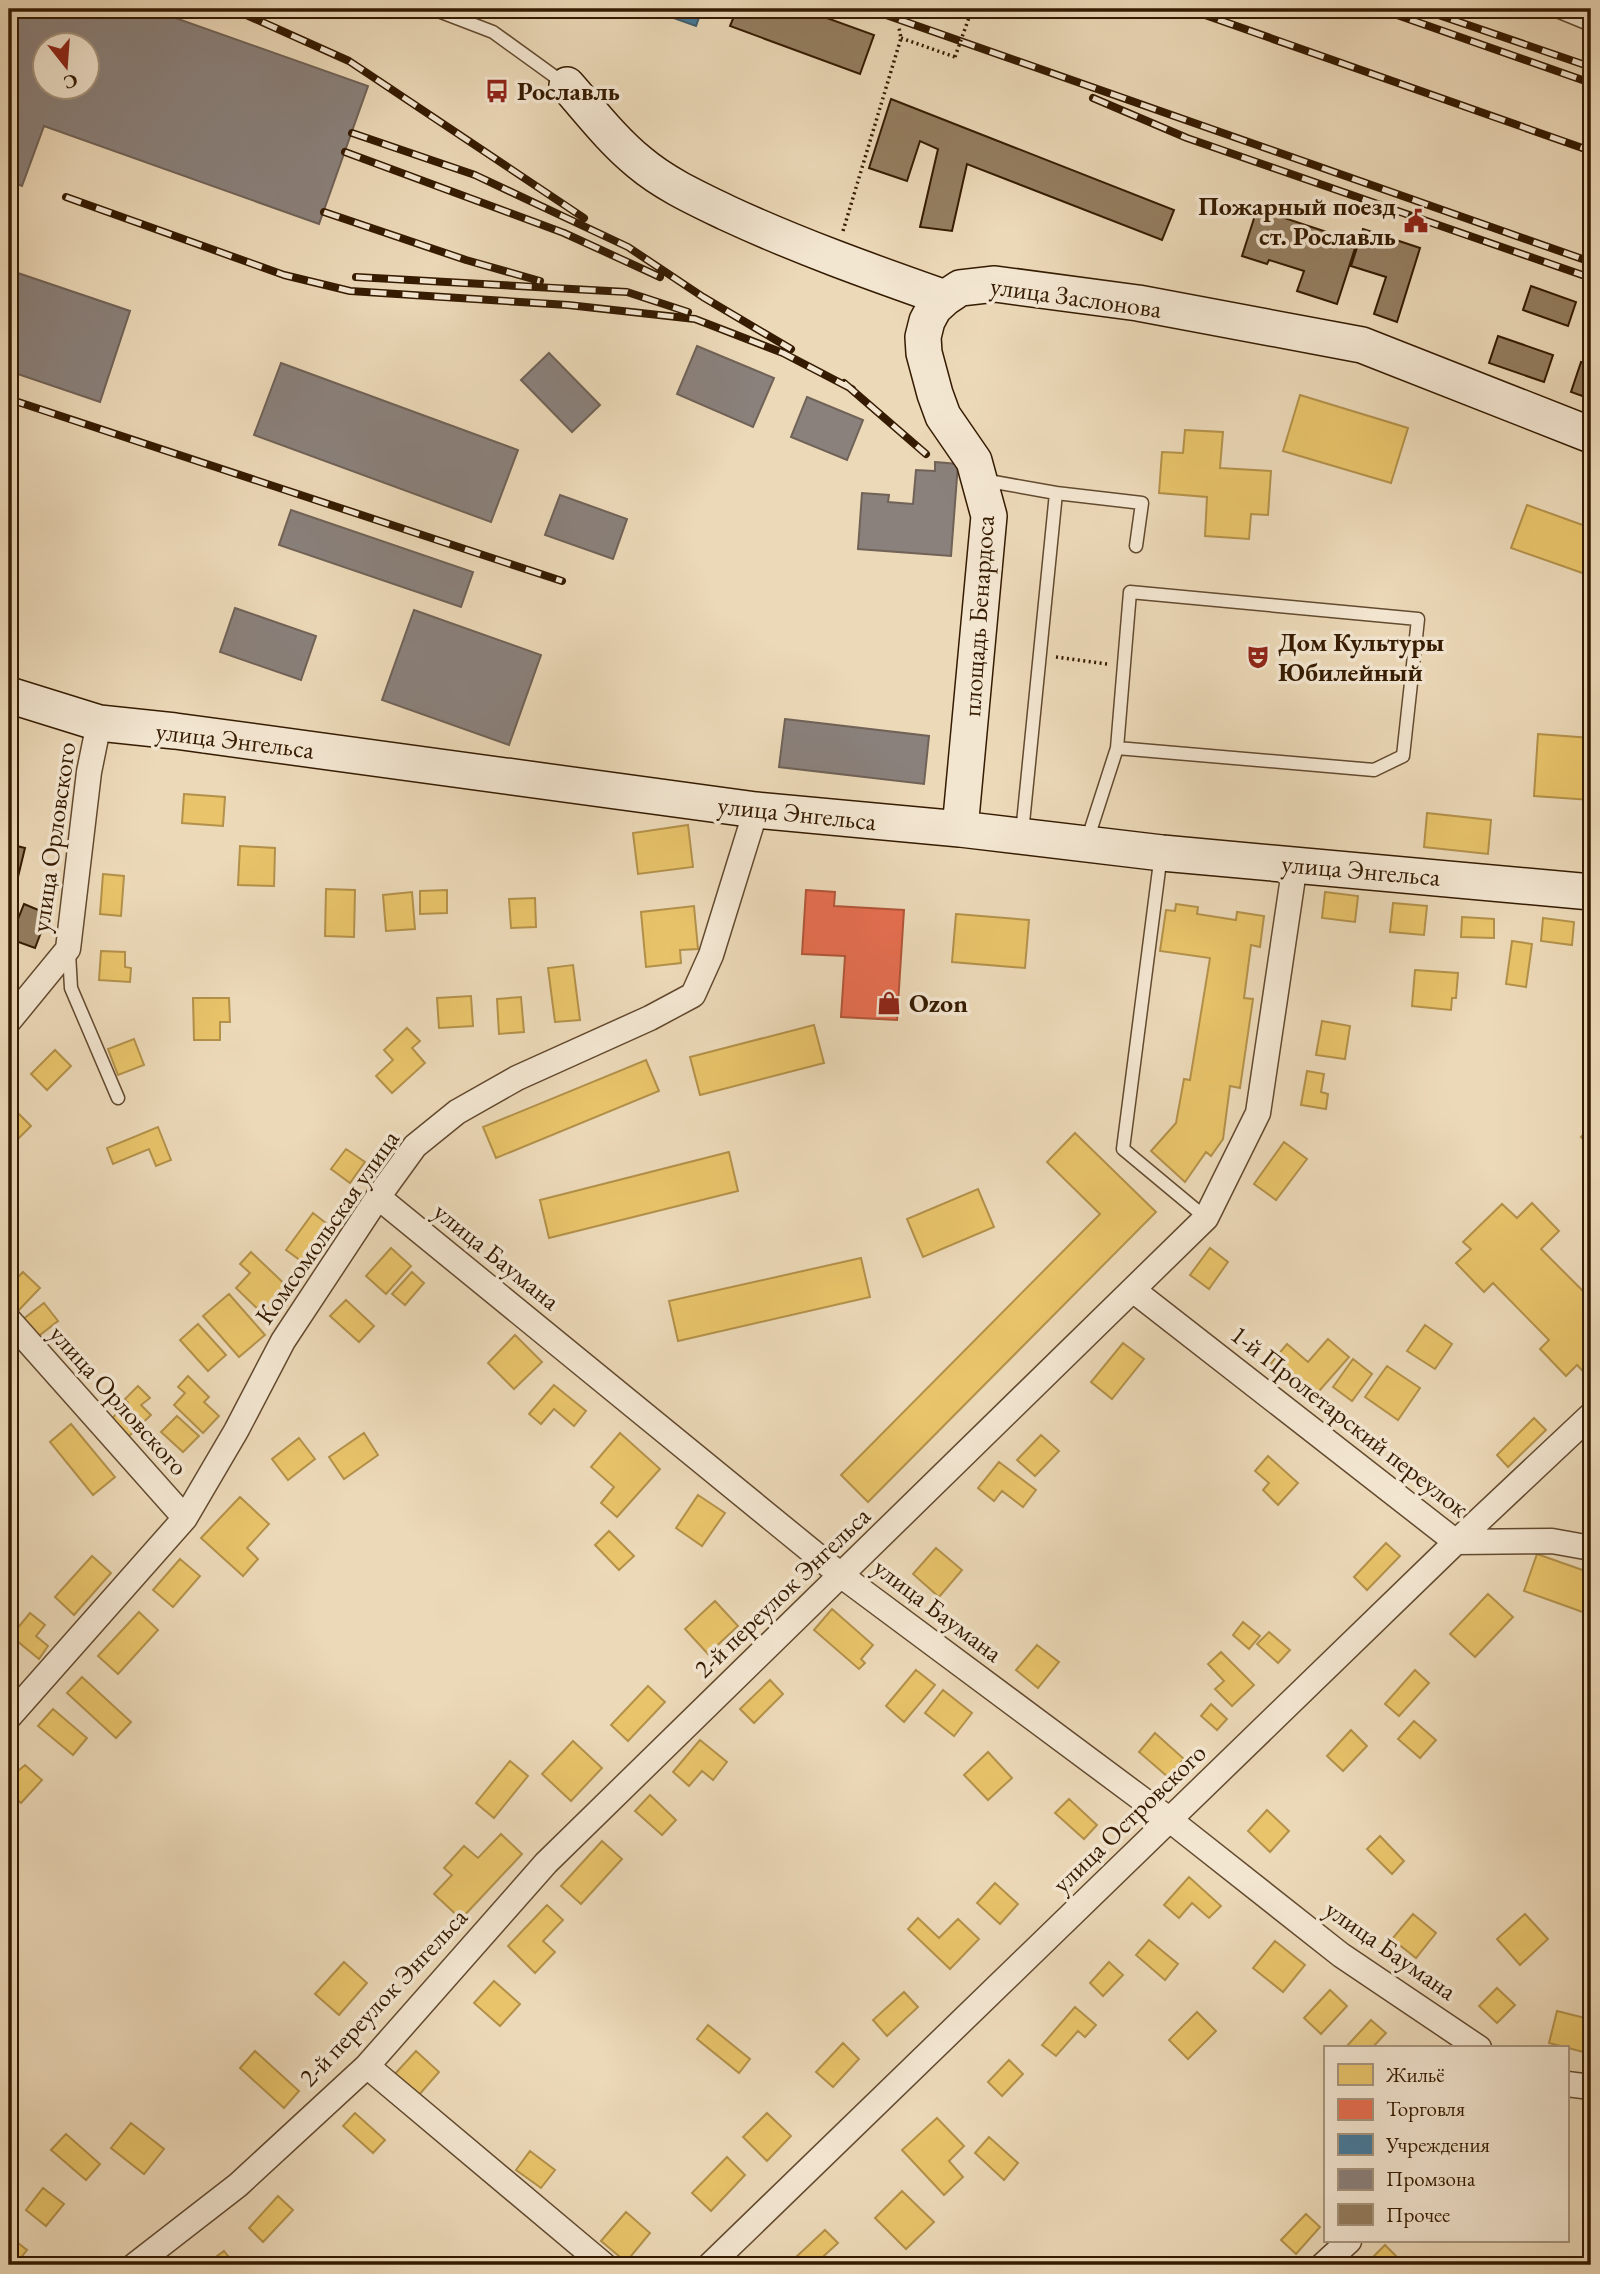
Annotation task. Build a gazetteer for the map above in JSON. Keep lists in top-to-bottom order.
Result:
{
  "streets": {
    "street": [
      "улица Заслонова",
      "площадь Бенардоса",
      "улица Энгельса",
      "улица Орловского",
      "Комсомольская улица",
      "улица Баумана",
      "1-й Пролетарский переулок",
      "2-й переулок Энгельса",
      "улица Островского"
    ]
  },
  "crossings": [
    ["улица Заслонова", "площадь Бенардоса"],
    ["площадь Бенардоса", "улица Энгельса"],
    ["улица Энгельса", "улица Орловского"],
    ["улица Энгельса", "Комсомольская улица"],
    ["улица Энгельса", "2-й переулок Энгельса"],
    ["улица Орловского", "Комсомольская улица"],
    ["Комсомольская улица", "улица Баумана"],
    ["улица Баумана", "2-й переулок Энгельса"],
    ["улица Баумана", "улица Островского"],
    ["1-й Пролетарский переулок", "2-й переулок Энгельса"],
    ["1-й Пролетарский переулок", "улица Островского"]
  ],
  "places": {
    "bus stop": ["Рославль"],
    "public building": ["Пожарный поезд ст. Рославль"],
    "theatre": ["Дом Культуры Юбилейный"],
    "shop": ["Ozon"]
  },
  "legend": [
    "Жильё",
    "Торговля",
    "Учреждения",
    "Промзона",
    "Прочее"
  ],
  "north": "bottom"
}
